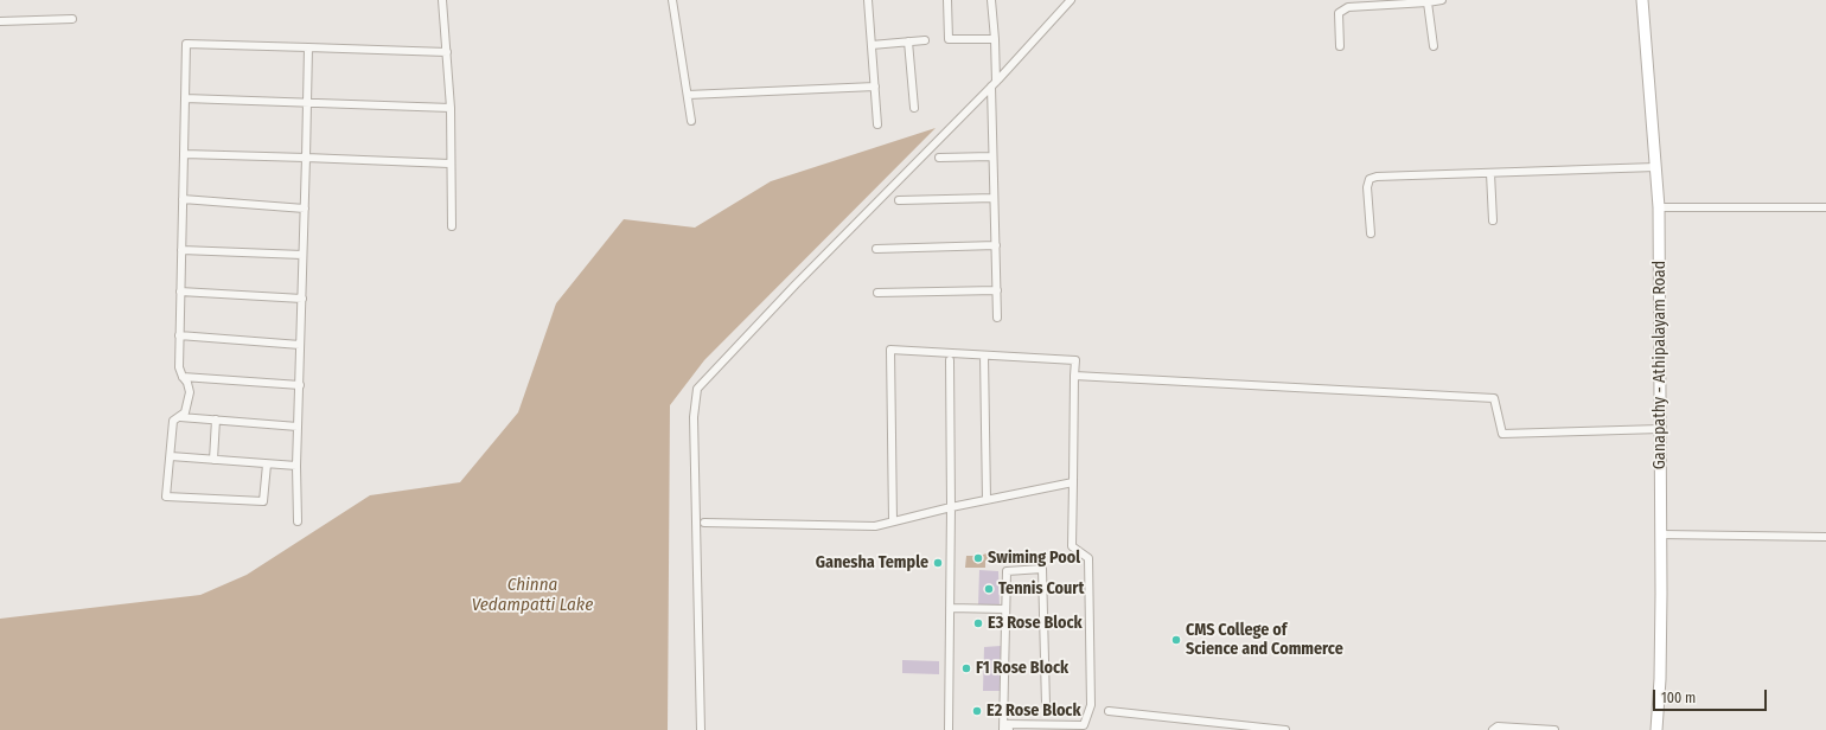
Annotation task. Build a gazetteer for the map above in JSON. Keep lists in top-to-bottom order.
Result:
{
  "streets": {
    "main road": ["Ganapathy - Athipalayam Road"]
  },
  "water": ["Chinna Vedampatti Lake"],
  "places": [
    "Swiming Pool",
    "Ganesha Temple",
    "Tennis Court",
    "E3 Rose Block",
    "CMS College of Science and Commerce",
    "F1 Rose Block",
    "E2 Rose Block"
  ],
  "scale_bar": "100 m"
}
